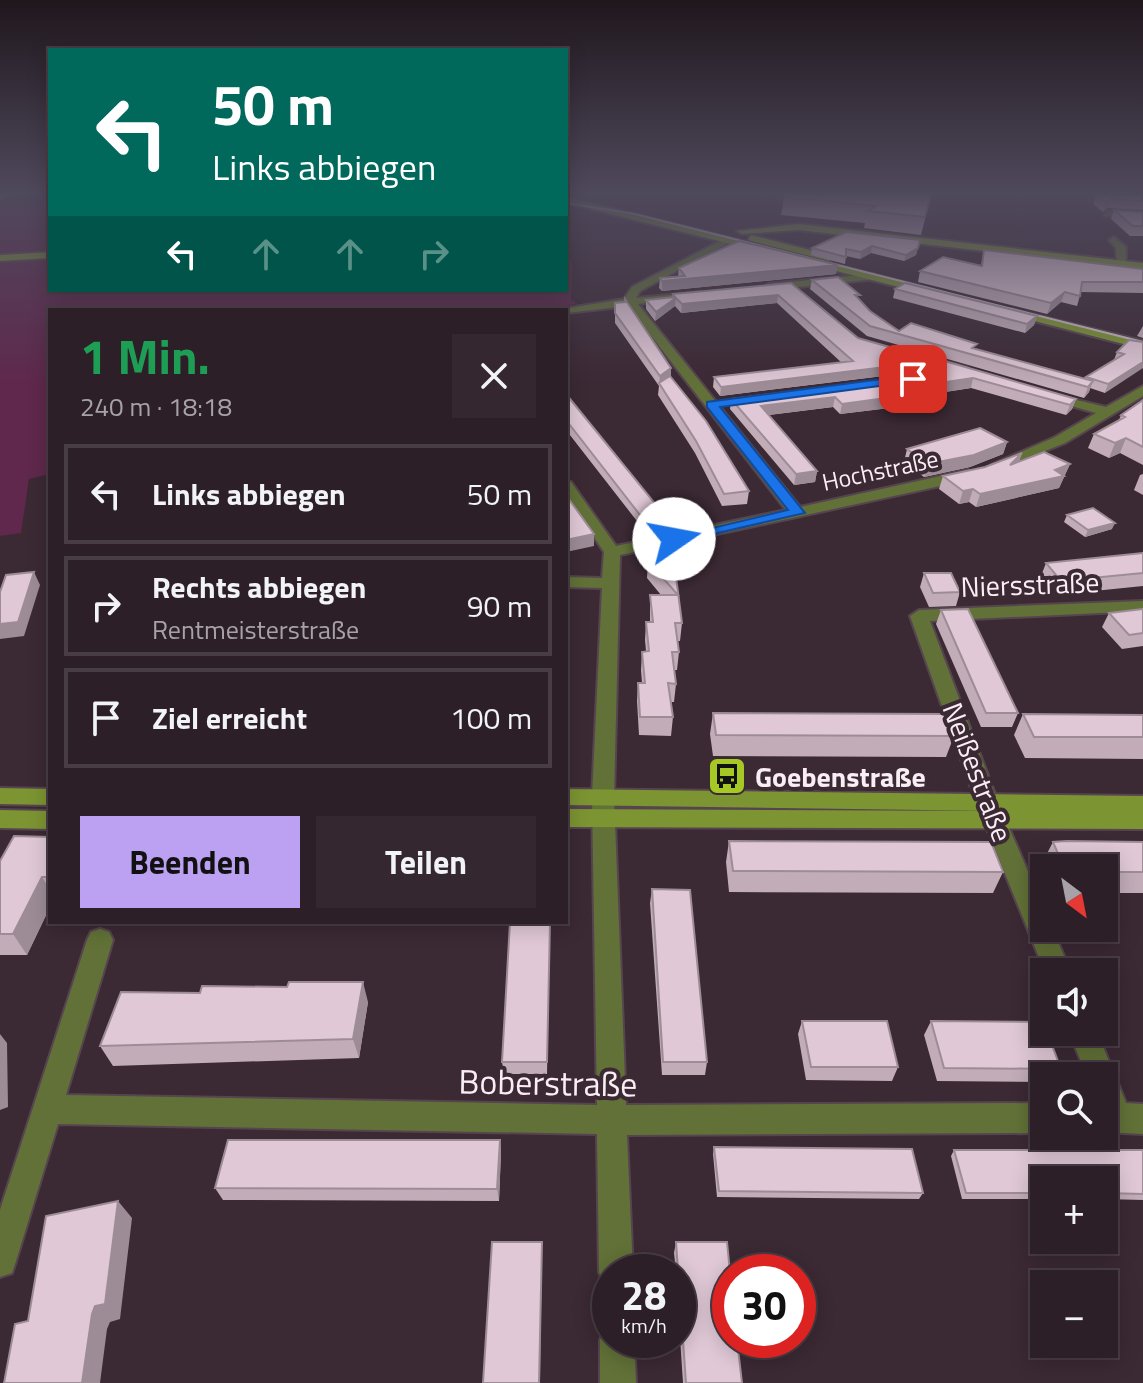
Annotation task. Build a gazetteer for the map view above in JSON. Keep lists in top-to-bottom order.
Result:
{
  "streets": {
    "street": [
      "Hochstraße",
      "Niersstraße",
      "Neißestraße",
      "Boberstraße"
    ]
  },
  "crossings": [
    ["Niersstraße", "Neißestraße"]
  ],
  "places": {
    "bus stop": ["Goebenstraße"]
  },
  "north": "bottom right",
  "page": {
    "turn": ["50 m", "Links abbiegen"],
    "heading": ["1 Min.", "240 m · 18:18"],
    "list": [
      {
        "name": "Links abbiegen",
        "value": "50 m"
      },
      {
        "name": "Rechts abbiegen",
        "note": "Rentmeisterstraße",
        "value": "90 m"
      },
      {
        "name": "Ziel erreicht",
        "value": "100 m"
      }
    ],
    "buttons": ["Beenden", "Teilen"],
    "map_buttons": ["+", "−"],
    "speed": "28 km/h",
    "limit": "30"
  }
}
